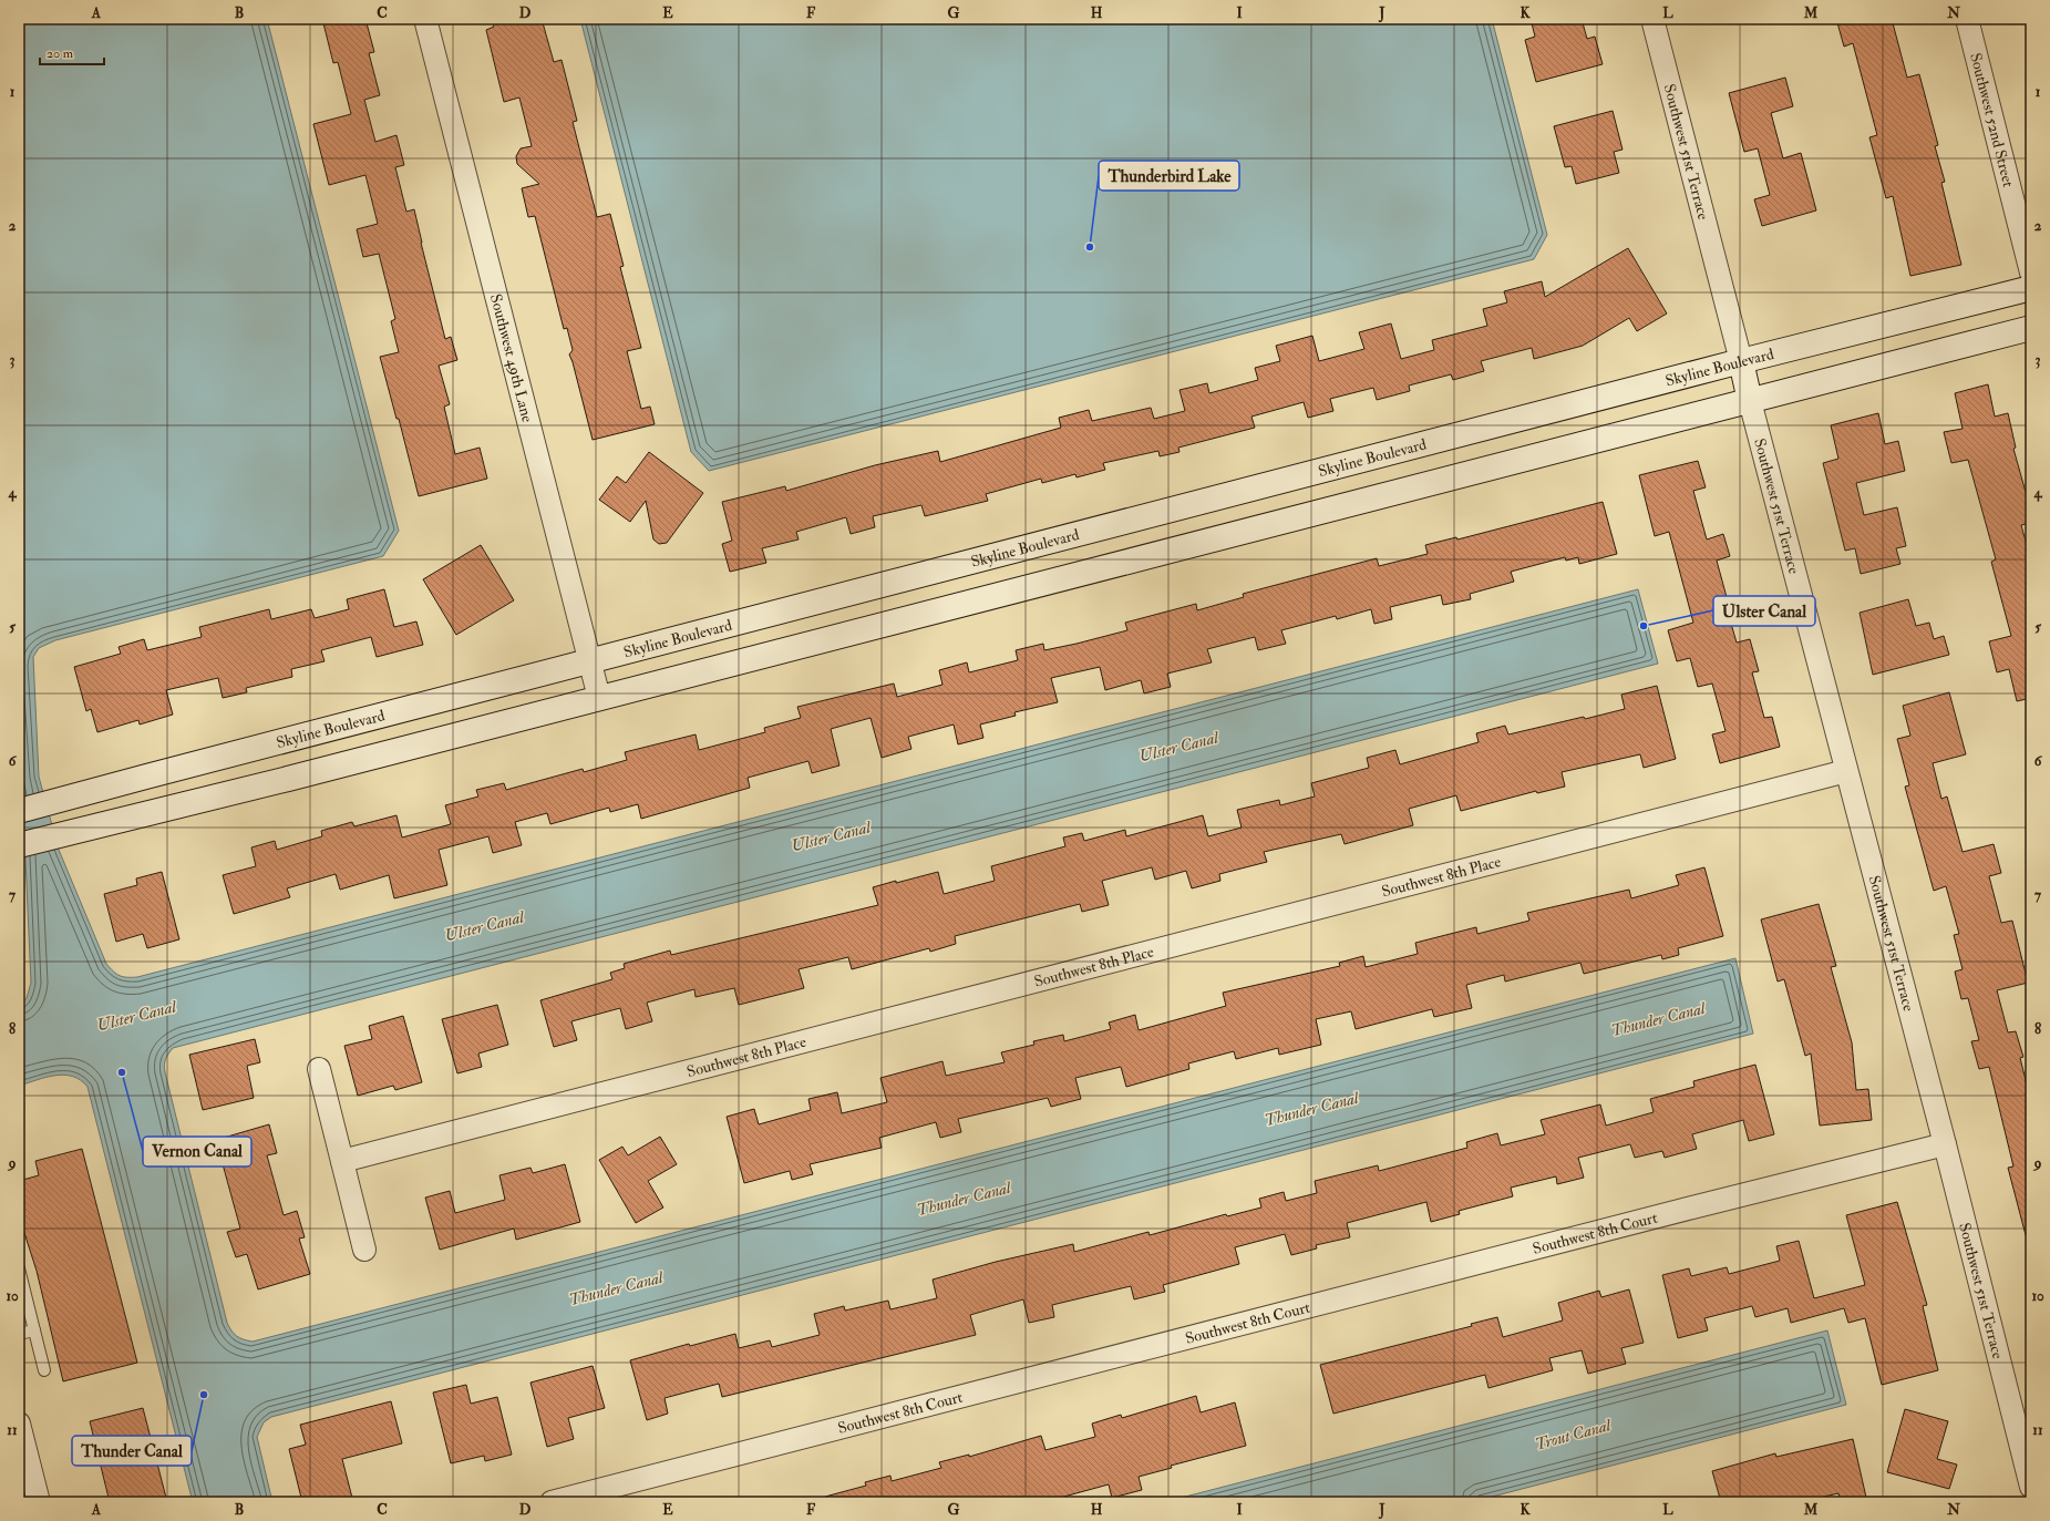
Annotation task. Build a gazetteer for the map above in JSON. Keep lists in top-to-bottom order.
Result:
{
  "streets": {
    "street": [
      "Southwest 52nd Street",
      "Southwest 51st Terrace",
      "Southwest 49th Lane",
      "Skyline Boulevard",
      "Southwest 8th Place",
      "Southwest 8th Court"
    ]
  },
  "crossings": [
    ["Southwest 51st Terrace", "Skyline Boulevard"],
    ["Southwest 51st Terrace", "Southwest 8th Place"],
    ["Southwest 51st Terrace", "Southwest 8th Court"],
    ["Southwest 49th Lane", "Skyline Boulevard"]
  ],
  "water": ["Ulster Canal", "Thunder Canal", "Trout Canal"],
  "places": [
    "Thunderbird Lake",
    "Ulster Canal",
    "Vernon Canal",
    "Thunder Canal"
  ],
  "scale_bar": "20 m",
  "grid": {
    "columns": [
      "A",
      "B",
      "C",
      "D",
      "E",
      "F",
      "G",
      "H",
      "I",
      "J",
      "K",
      "L",
      "M",
      "N"
    ],
    "rows": [
      "1",
      "2",
      "3",
      "4",
      "5",
      "6",
      "7",
      "8",
      "9",
      "10",
      "11"
    ]
  }
}
